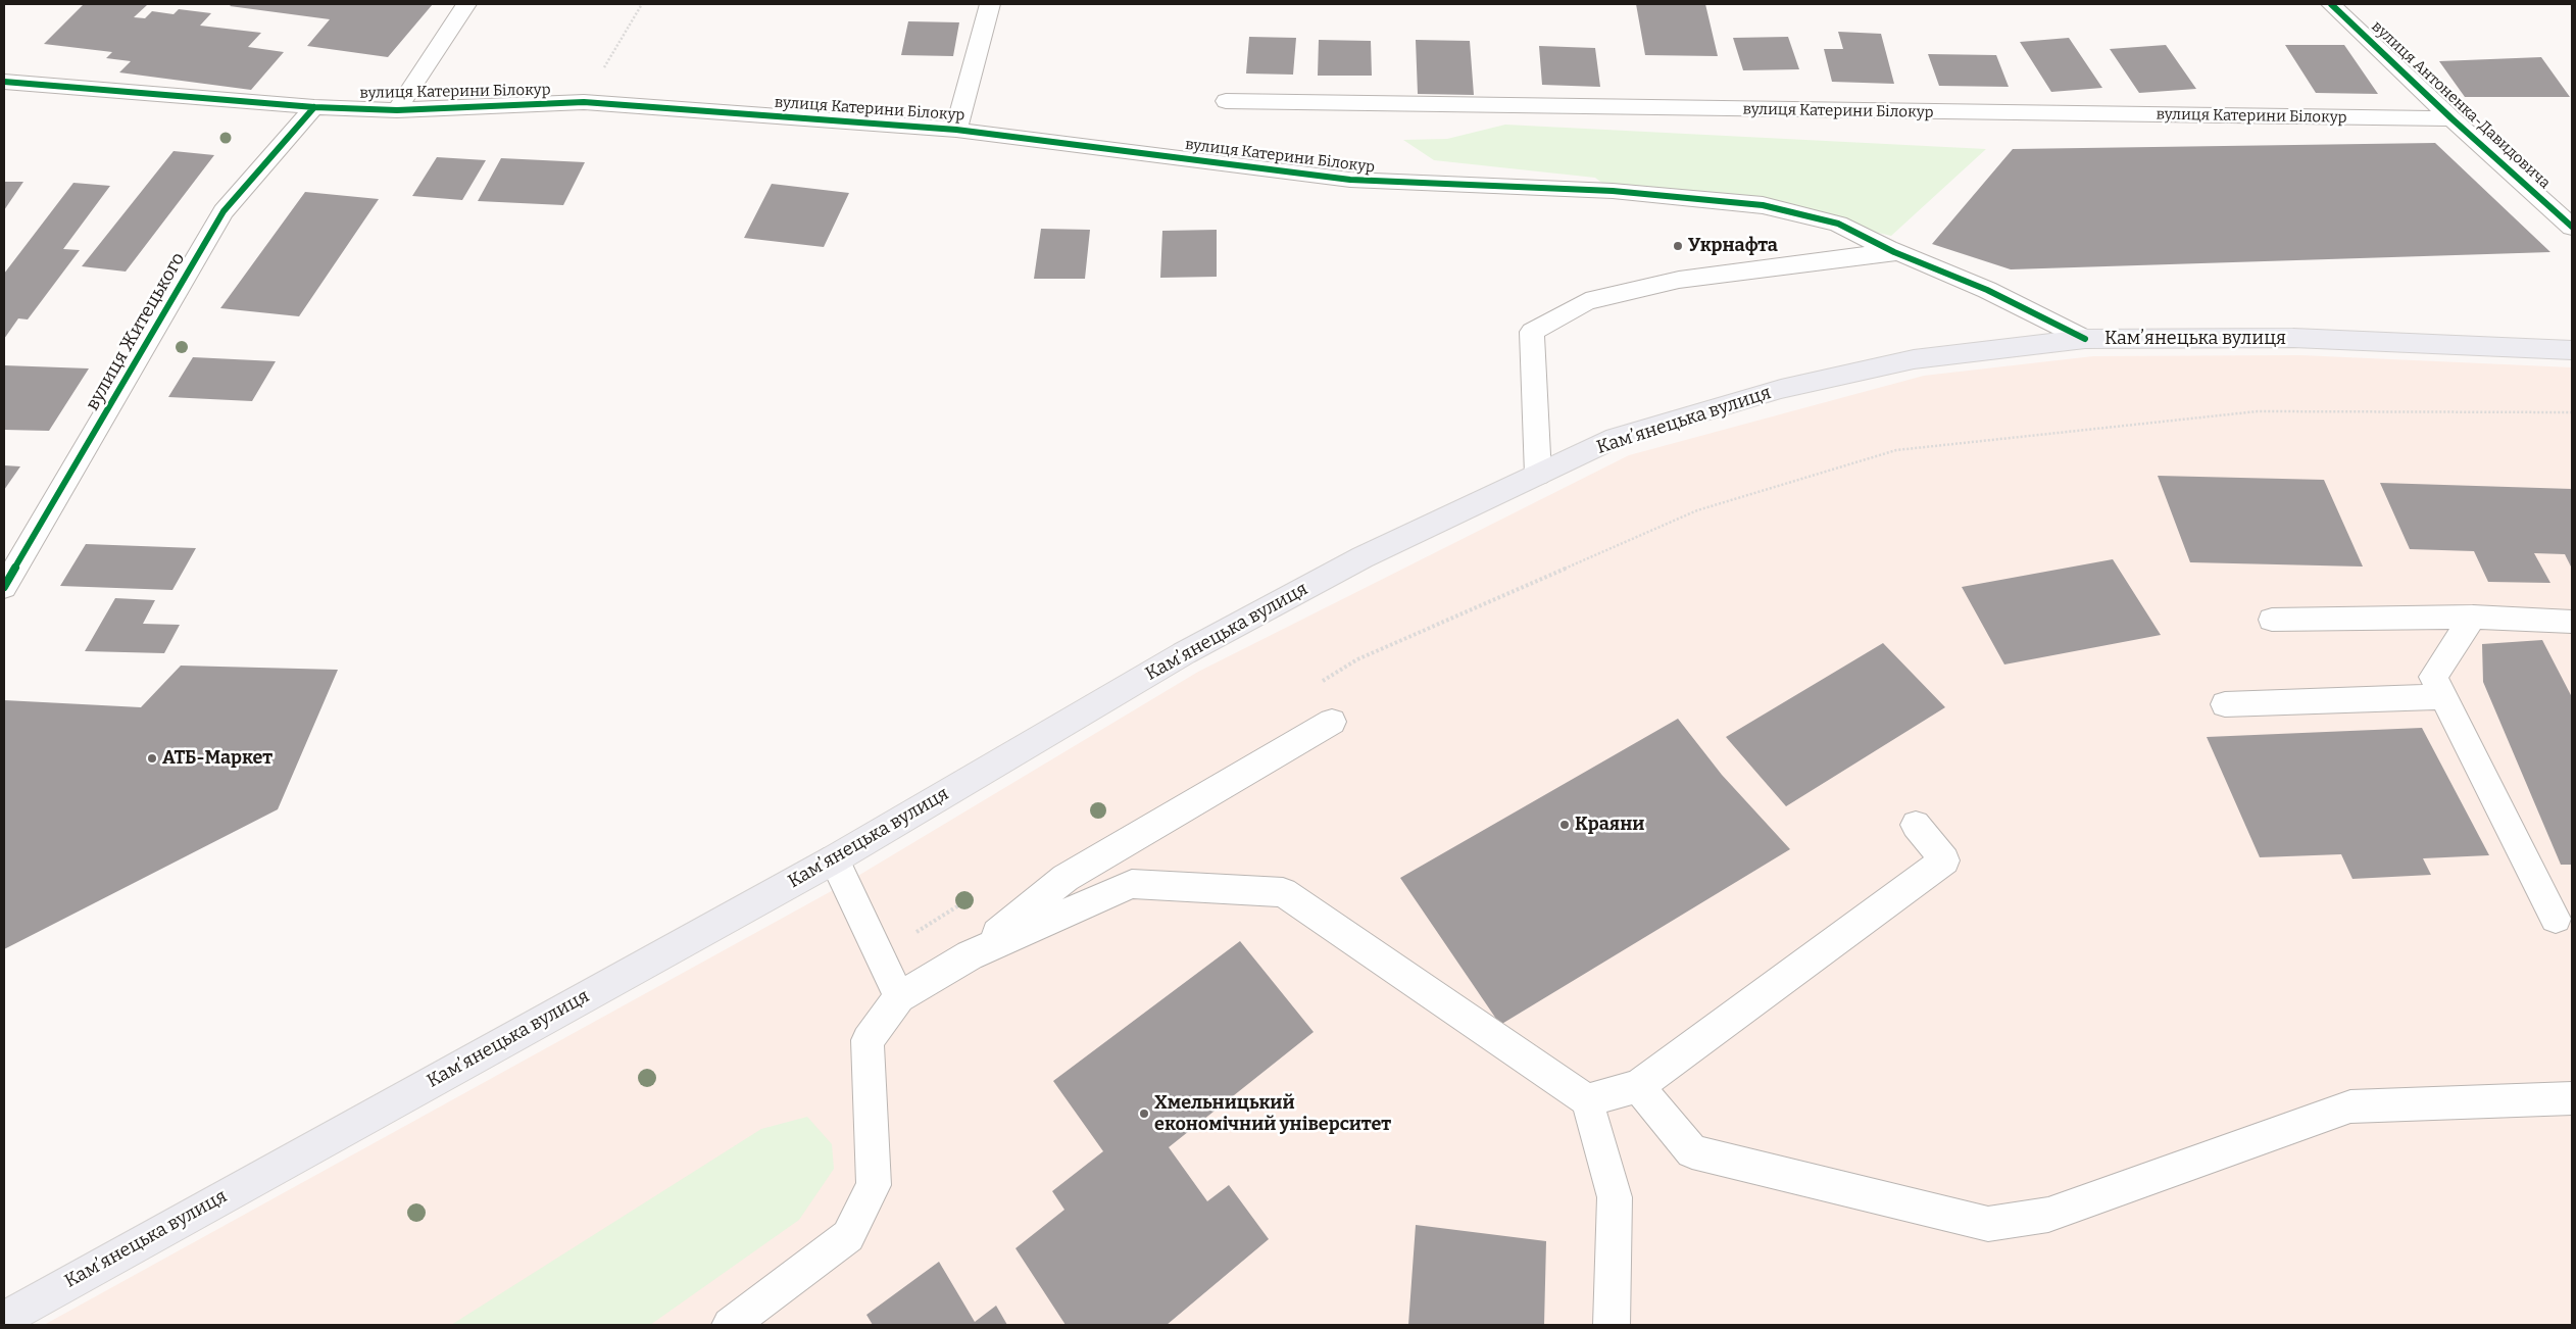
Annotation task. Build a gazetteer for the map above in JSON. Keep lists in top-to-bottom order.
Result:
{
  "streets": {
    "main road": ["Камʼянецька вулиця"],
    "street": ["вулиця Катерини Білокур", "вулиця Антоненка-Давидовича", "вулиця Житецького"]
  },
  "crossings": [
    ["вулиця Катерини Білокур", "вулиця Антоненка-Давидовича"],
    ["вулиця Катерини Білокур", "вулиця Житецького"],
    ["вулиця Катерини Білокур", "Камʼянецька вулиця"]
  ],
  "places": [
    "Укрнафта",
    "АТБ-Маркет",
    "Краяни",
    "Хмельницький економічний університет"
  ]
}
